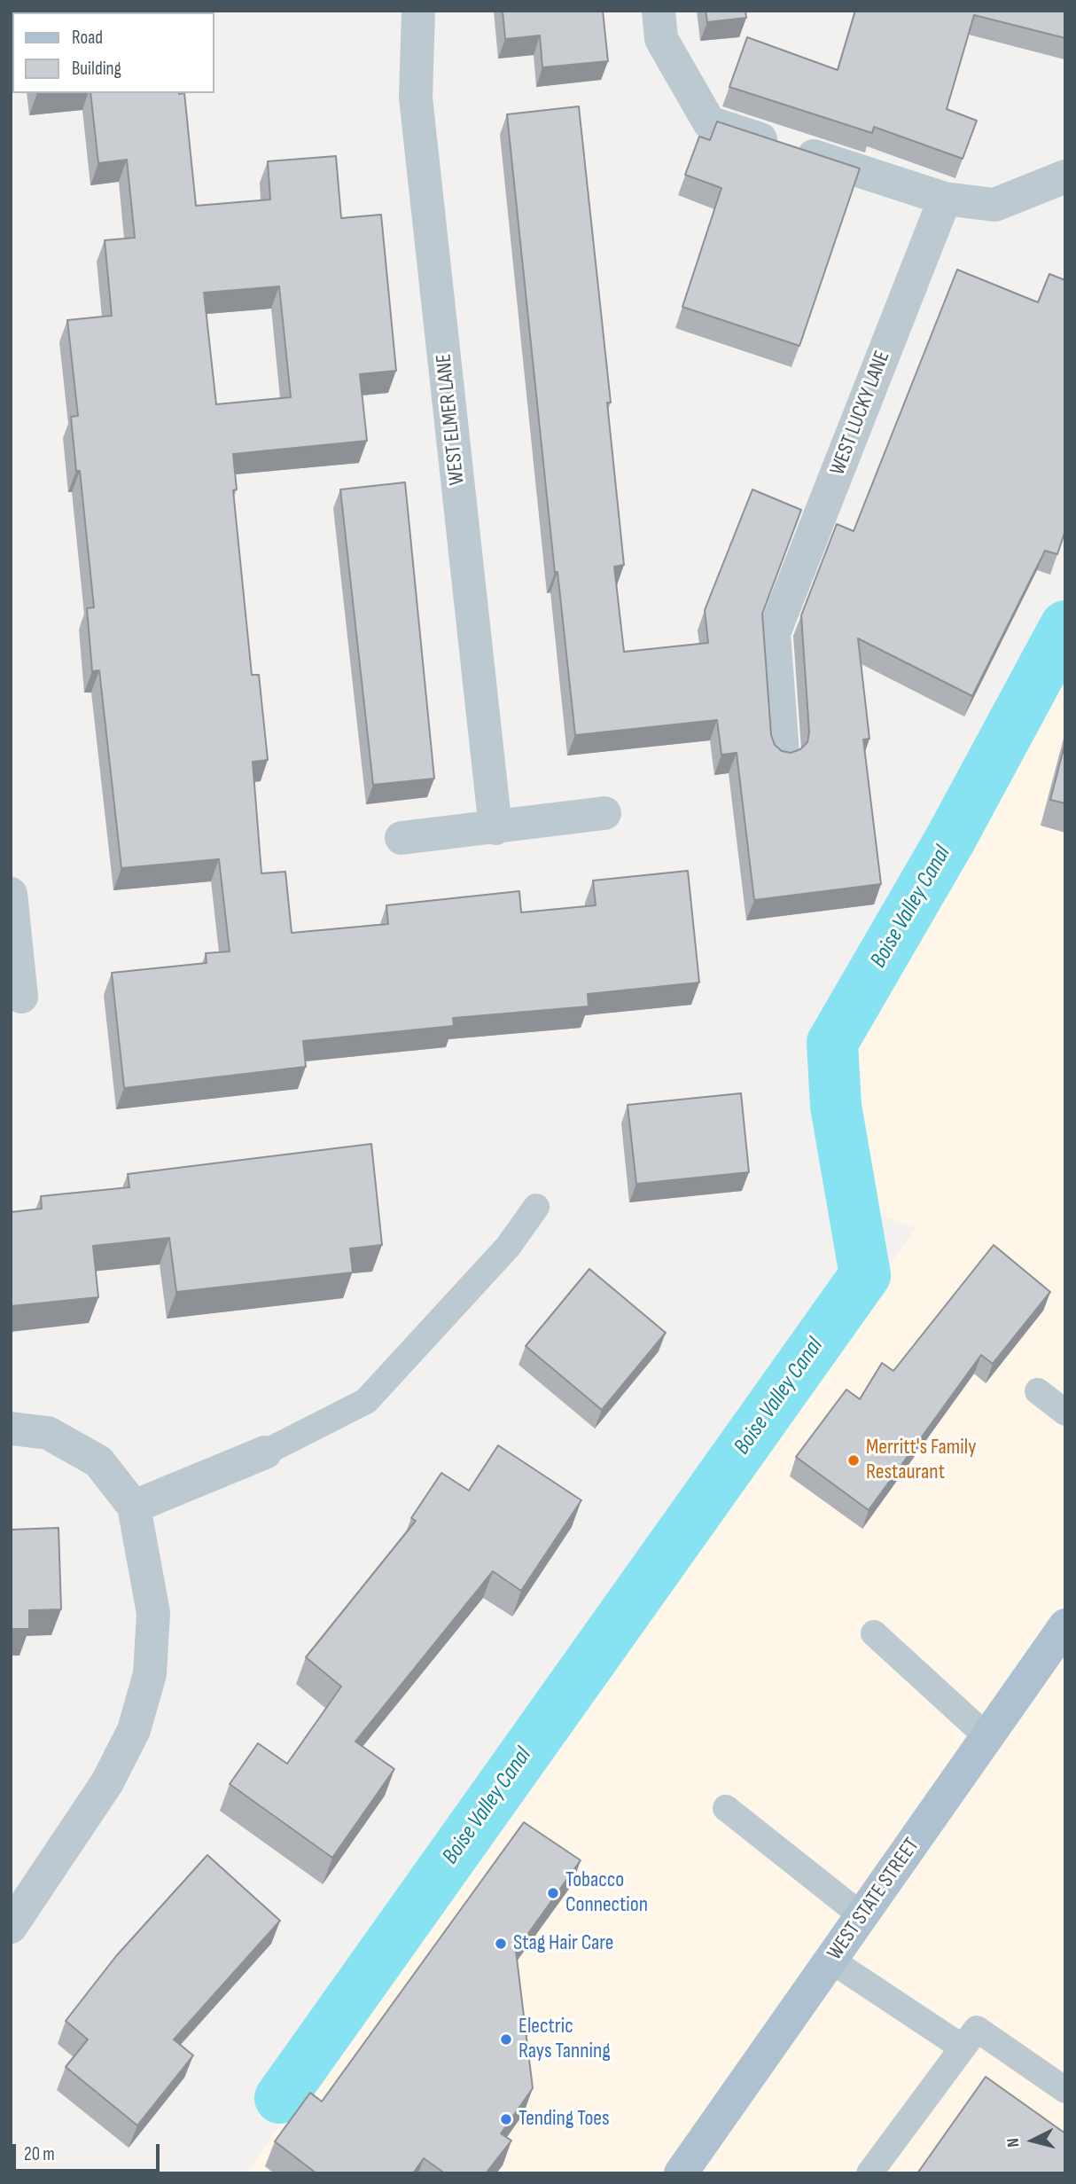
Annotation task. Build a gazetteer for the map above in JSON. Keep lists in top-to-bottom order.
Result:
{
  "streets": {
    "main road": ["WEST STATE STREET"],
    "street": ["WEST LUCKY LANE", "WEST ELMER LANE"]
  },
  "water": ["Boise Valley Canal"],
  "places": [
    "Merritt's Family Restaurant",
    "Tobacco Connection",
    "Stag Hair Care",
    "Electric Rays Tanning",
    "Tending Toes"
  ],
  "legend": ["Road", "Building"],
  "scale_bar": "20 m",
  "north": "left"
}
